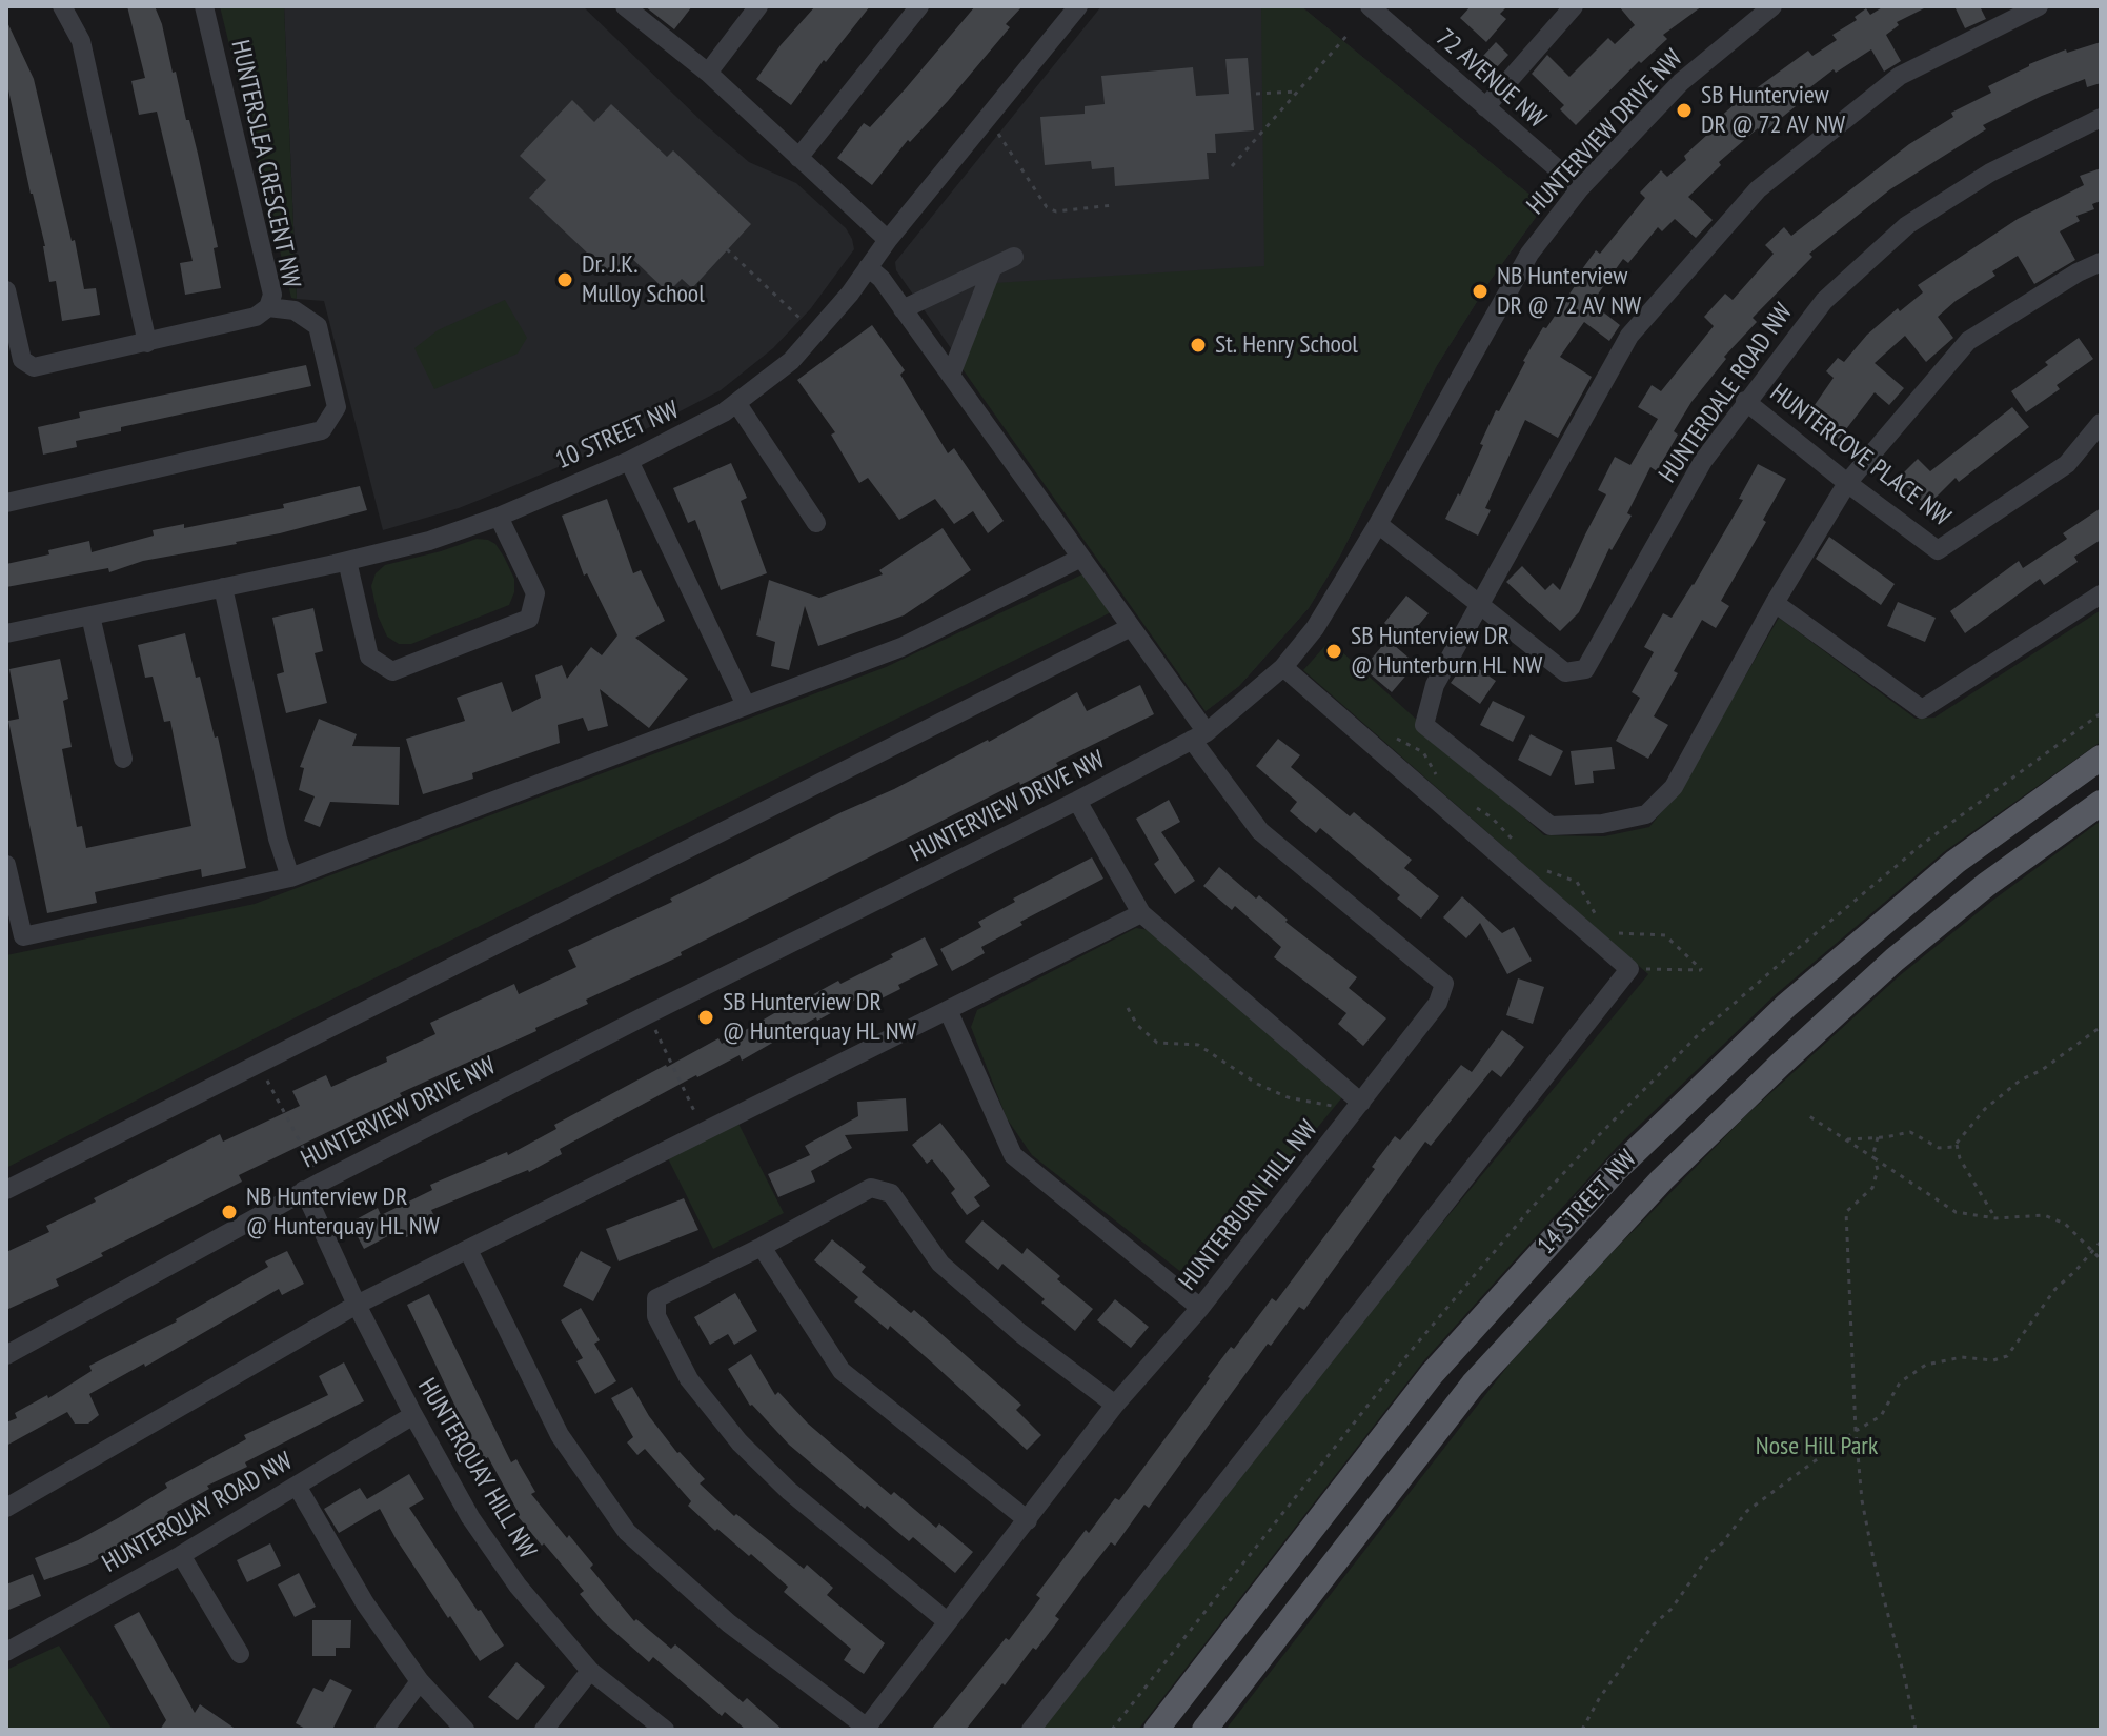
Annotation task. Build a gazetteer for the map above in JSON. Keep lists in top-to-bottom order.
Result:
{
  "streets": {
    "main road": ["14 STREET NW"],
    "street": [
      "72 AVENUE NW",
      "HUNTERVIEW DRIVE NW",
      "HUNTERSLEA CRESCENT NW",
      "HUNTERDALE ROAD NW",
      "10 STREET NW",
      "HUNTERCOVE PLACE NW",
      "HUNTERBURN HILL NW",
      "HUNTERQUAY HILL NW",
      "HUNTERQUAY ROAD NW"
    ]
  },
  "crossings": [
    ["72 AVENUE NW", "HUNTERVIEW DRIVE NW"],
    ["HUNTERVIEW DRIVE NW", "HUNTERDALE ROAD NW"],
    ["HUNTERVIEW DRIVE NW", "HUNTERBURN HILL NW"],
    ["HUNTERVIEW DRIVE NW", "HUNTERQUAY HILL NW"],
    ["HUNTERDALE ROAD NW", "HUNTERCOVE PLACE NW"],
    ["HUNTERQUAY HILL NW", "HUNTERQUAY ROAD NW"]
  ],
  "parks": ["Nose Hill Park"],
  "places": [
    "SB Hunterview DR @ 72 AV NW",
    "Dr. J.K. Mulloy School",
    "NB Hunterview DR @ 72 AV NW",
    "St. Henry School",
    "SB Hunterview DR @ Hunterburn HL NW",
    "SB Hunterview DR @ Hunterquay HL NW",
    "NB Hunterview DR @ Hunterquay HL NW"
  ]
}
